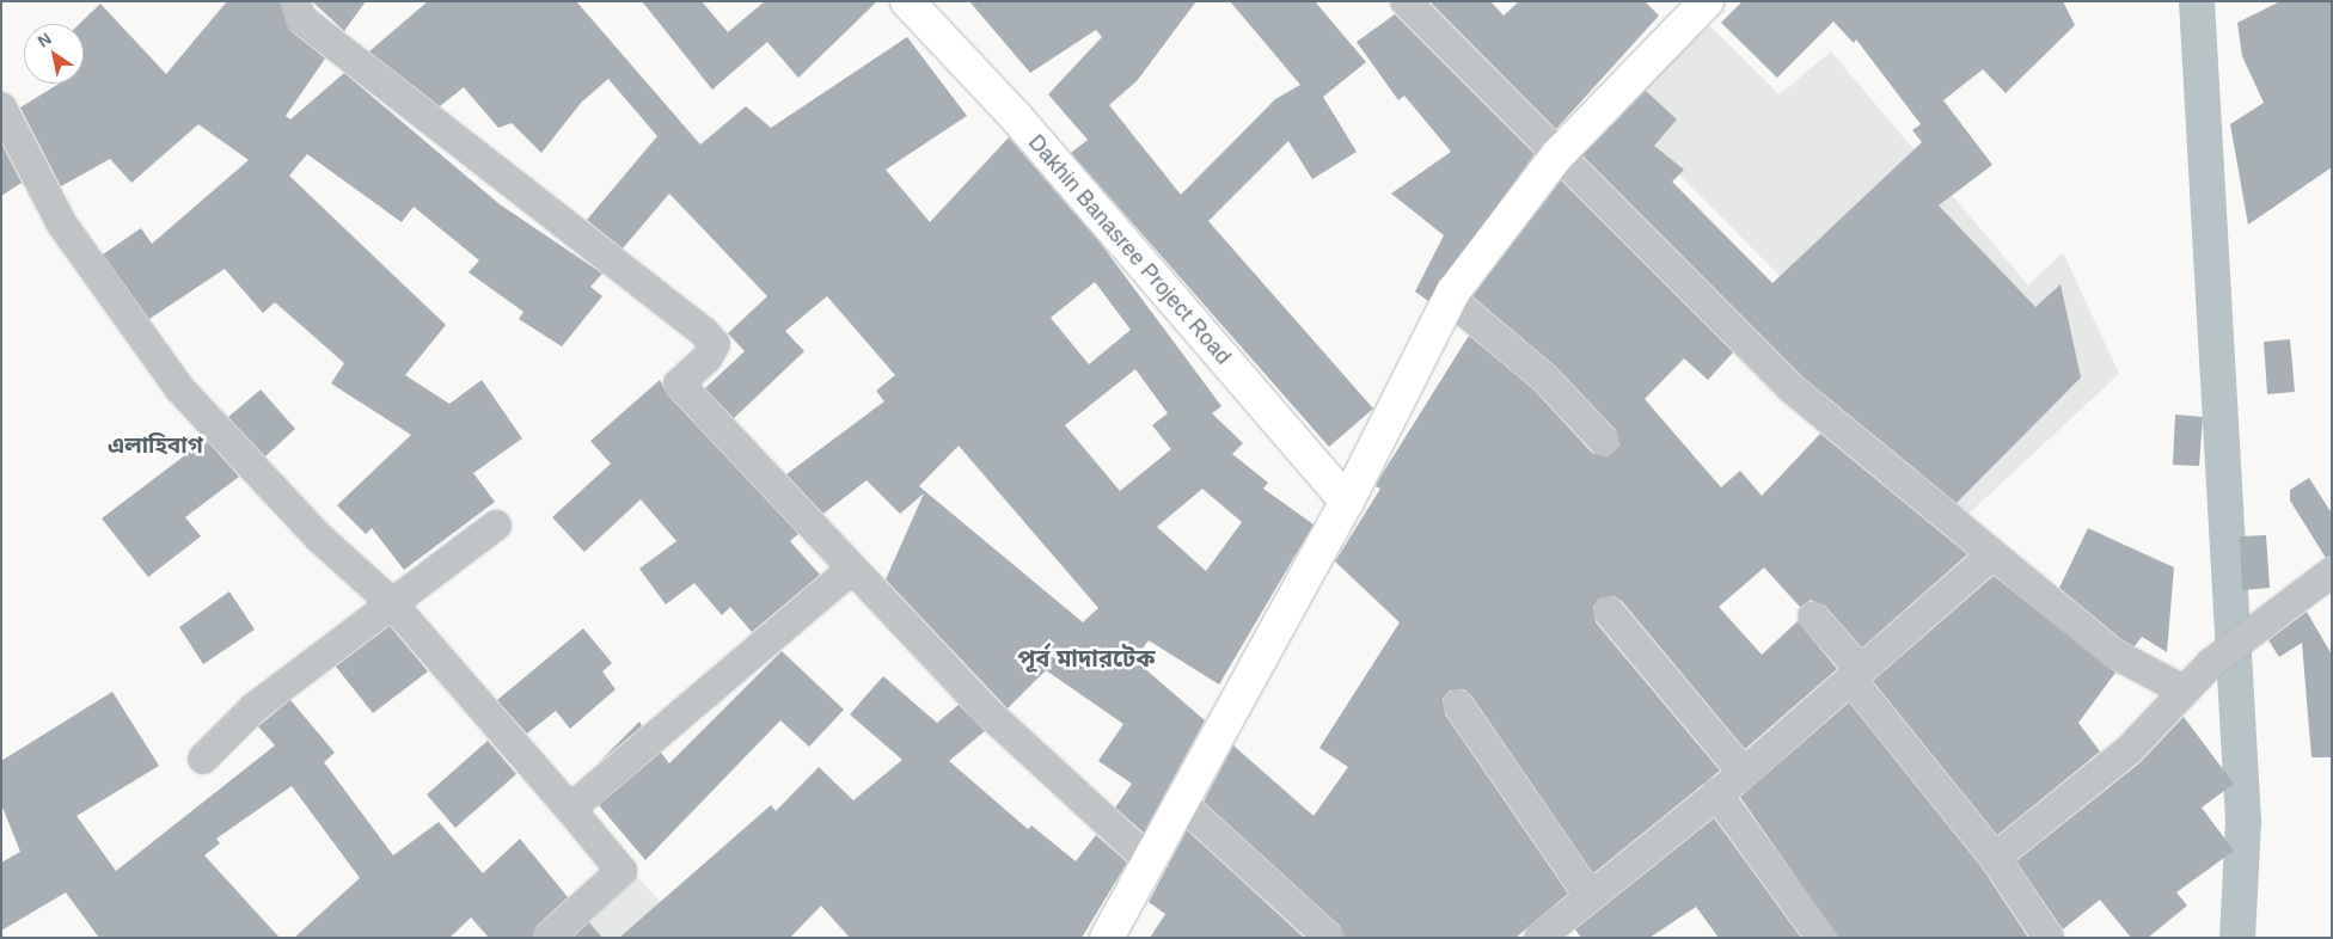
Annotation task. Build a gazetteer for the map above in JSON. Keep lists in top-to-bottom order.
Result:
{
  "streets": {
    "street": ["Dakhin Banasree Project Road"]
  },
  "districts": ["এলাহিবাগ", "পূর্ব মাদারটেক"],
  "north": "top left"
}
